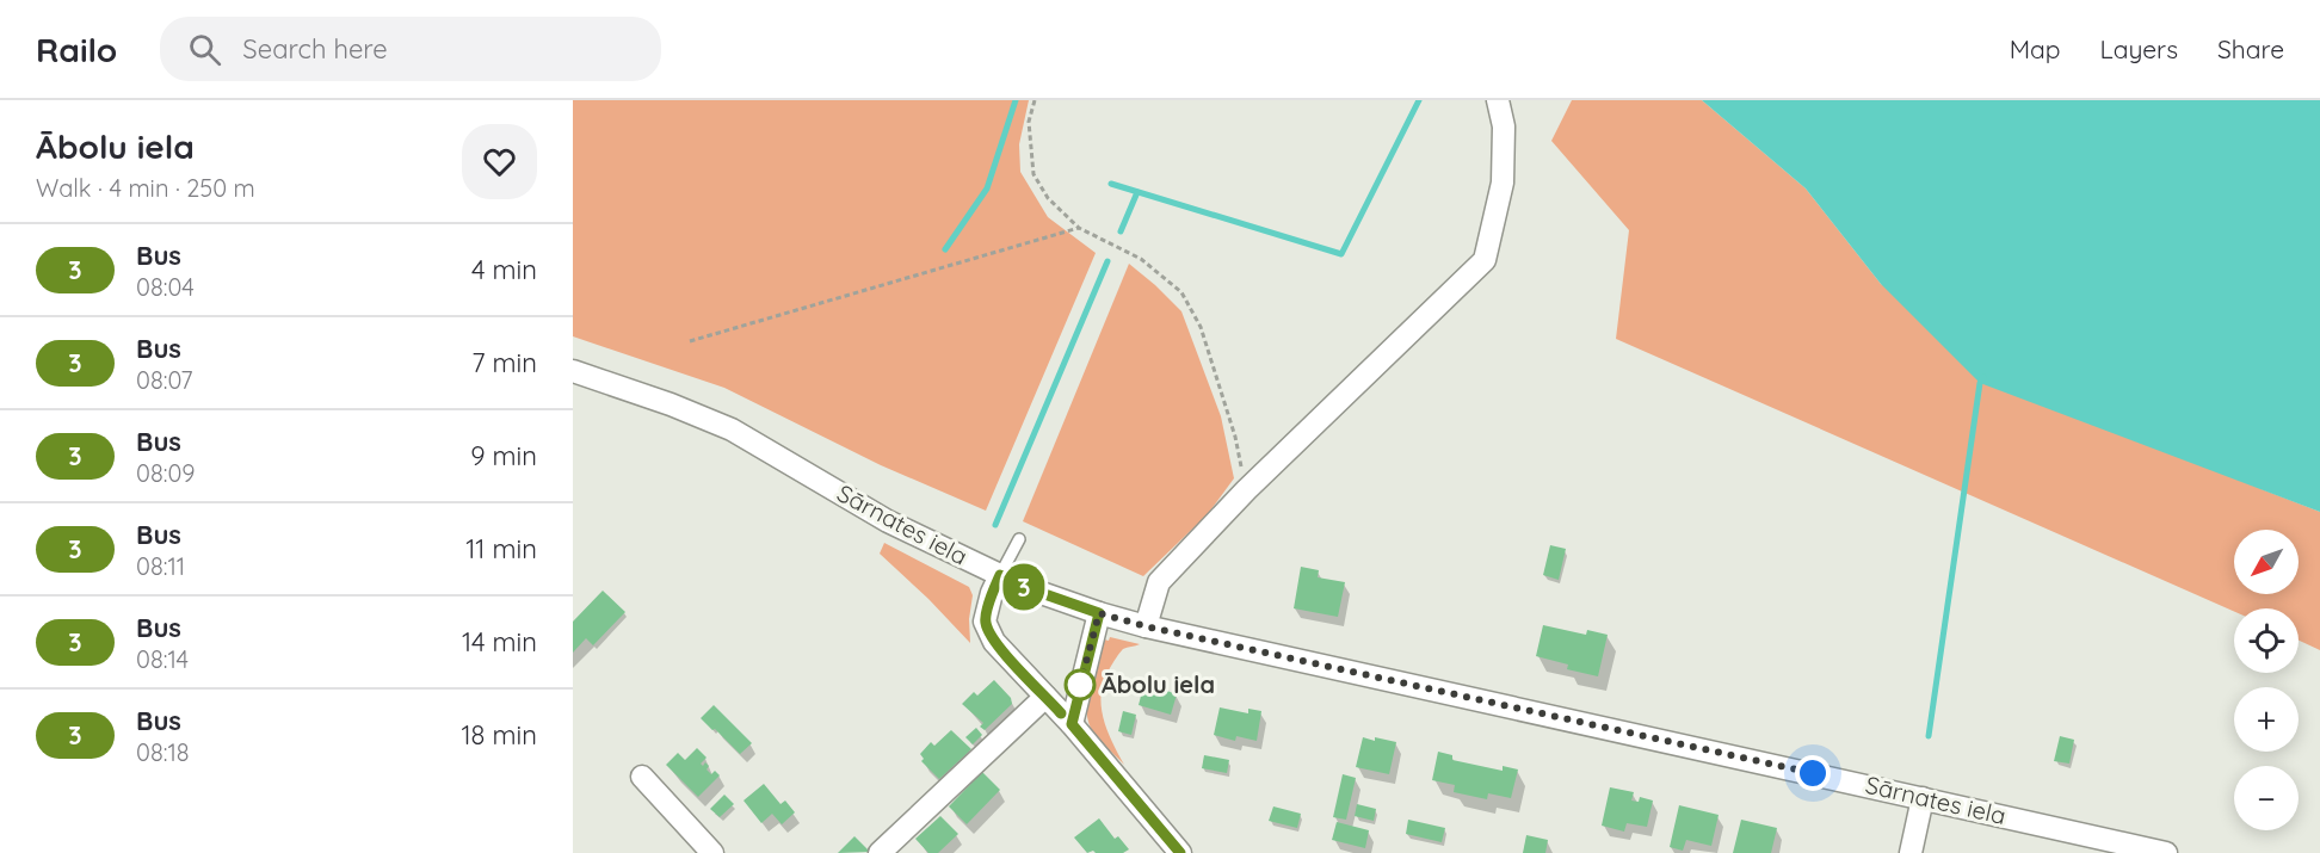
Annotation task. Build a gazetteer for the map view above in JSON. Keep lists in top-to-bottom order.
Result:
{
  "streets": {
    "street": ["Sārnates iela"]
  },
  "places": ["Ābolu iela"],
  "lines": ["bus line 3"],
  "north": "bottom left",
  "page": {
    "header": "Railo",
    "search": "Search here",
    "nav": ["Map", "Layers", "Share"],
    "heading": ["Ābolu iela", "Walk · 4 min · 250 m"],
    "on_map": "3",
    "list": [
      {
        "mark": "3",
        "name": "Bus",
        "note": "08:04",
        "value": "4 min"
      },
      {
        "mark": "3",
        "name": "Bus",
        "note": "08:07",
        "value": "7 min"
      },
      {
        "mark": "3",
        "name": "Bus",
        "note": "08:09",
        "value": "9 min"
      },
      {
        "mark": "3",
        "name": "Bus",
        "note": "08:11",
        "value": "11 min"
      },
      {
        "mark": "3",
        "name": "Bus",
        "note": "08:14",
        "value": "14 min"
      },
      {
        "mark": "3",
        "name": "Bus",
        "note": "08:18",
        "value": "18 min"
      }
    ],
    "map_buttons": ["+", "−"]
  }
}
